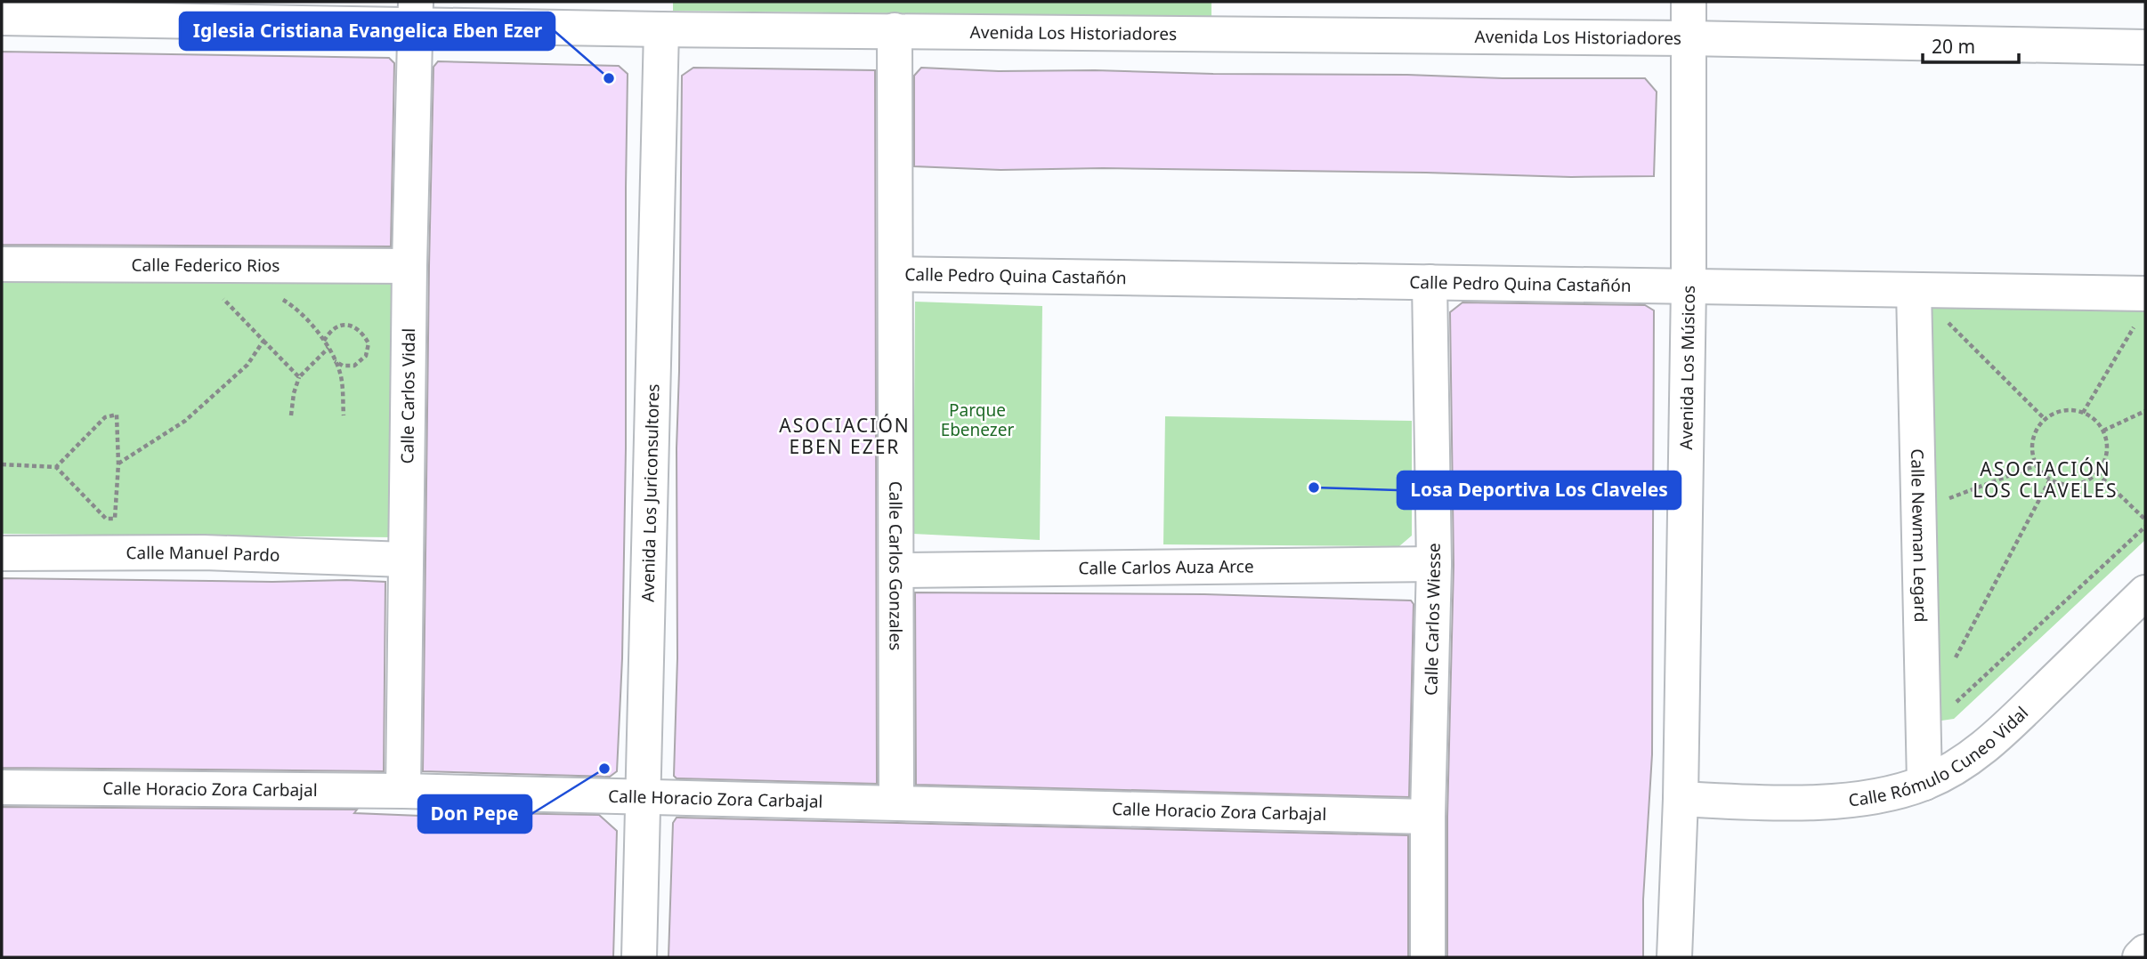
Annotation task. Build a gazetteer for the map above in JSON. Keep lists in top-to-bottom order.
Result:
{
  "streets": {
    "street": [
      "Avenida Los Historiadores",
      "Calle Federico Rios",
      "Calle Pedro Quina Castañón",
      "Avenida Los Músicos",
      "Calle Carlos Vidal",
      "Avenida Los Juriconsultores",
      "Calle Newman Legard",
      "Calle Manuel Pardo",
      "Calle Carlos Gonzales",
      "Calle Carlos Auza Arce",
      "Calle Carlos Wiesse",
      "Calle Rómulo Cuneo Vidal",
      "Calle Horacio Zora Carbajal"
    ]
  },
  "crossings": [
    ["Avenida Los Historiadores", "Avenida Los Músicos"],
    ["Avenida Los Historiadores", "Calle Carlos Vidal"],
    ["Avenida Los Historiadores", "Avenida Los Juriconsultores"],
    ["Avenida Los Historiadores", "Calle Carlos Gonzales"],
    ["Calle Federico Rios", "Calle Carlos Vidal"],
    ["Calle Pedro Quina Castañón", "Avenida Los Músicos"],
    ["Calle Pedro Quina Castañón", "Calle Newman Legard"],
    ["Calle Pedro Quina Castañón", "Calle Carlos Gonzales"],
    ["Calle Pedro Quina Castañón", "Calle Carlos Wiesse"],
    ["Avenida Los Músicos", "Calle Rómulo Cuneo Vidal"],
    ["Calle Carlos Vidal", "Calle Manuel Pardo"],
    ["Calle Carlos Vidal", "Calle Horacio Zora Carbajal"],
    ["Avenida Los Juriconsultores", "Calle Horacio Zora Carbajal"],
    ["Calle Newman Legard", "Calle Rómulo Cuneo Vidal"],
    ["Calle Carlos Gonzales", "Calle Carlos Auza Arce"],
    ["Calle Carlos Gonzales", "Calle Horacio Zora Carbajal"],
    ["Calle Carlos Auza Arce", "Calle Carlos Wiesse"],
    ["Calle Carlos Wiesse", "Calle Horacio Zora Carbajal"]
  ],
  "districts": ["ASOCIACIÓN EBEN EZER", "ASOCIACIÓN LOS CLAVELES"],
  "parks": ["Parque Ebenezer"],
  "places": ["Iglesia Cristiana Evangelica Eben Ezer", "Losa Deportiva Los Claveles", "Don Pepe"],
  "scale_bar": "20 m"
}
